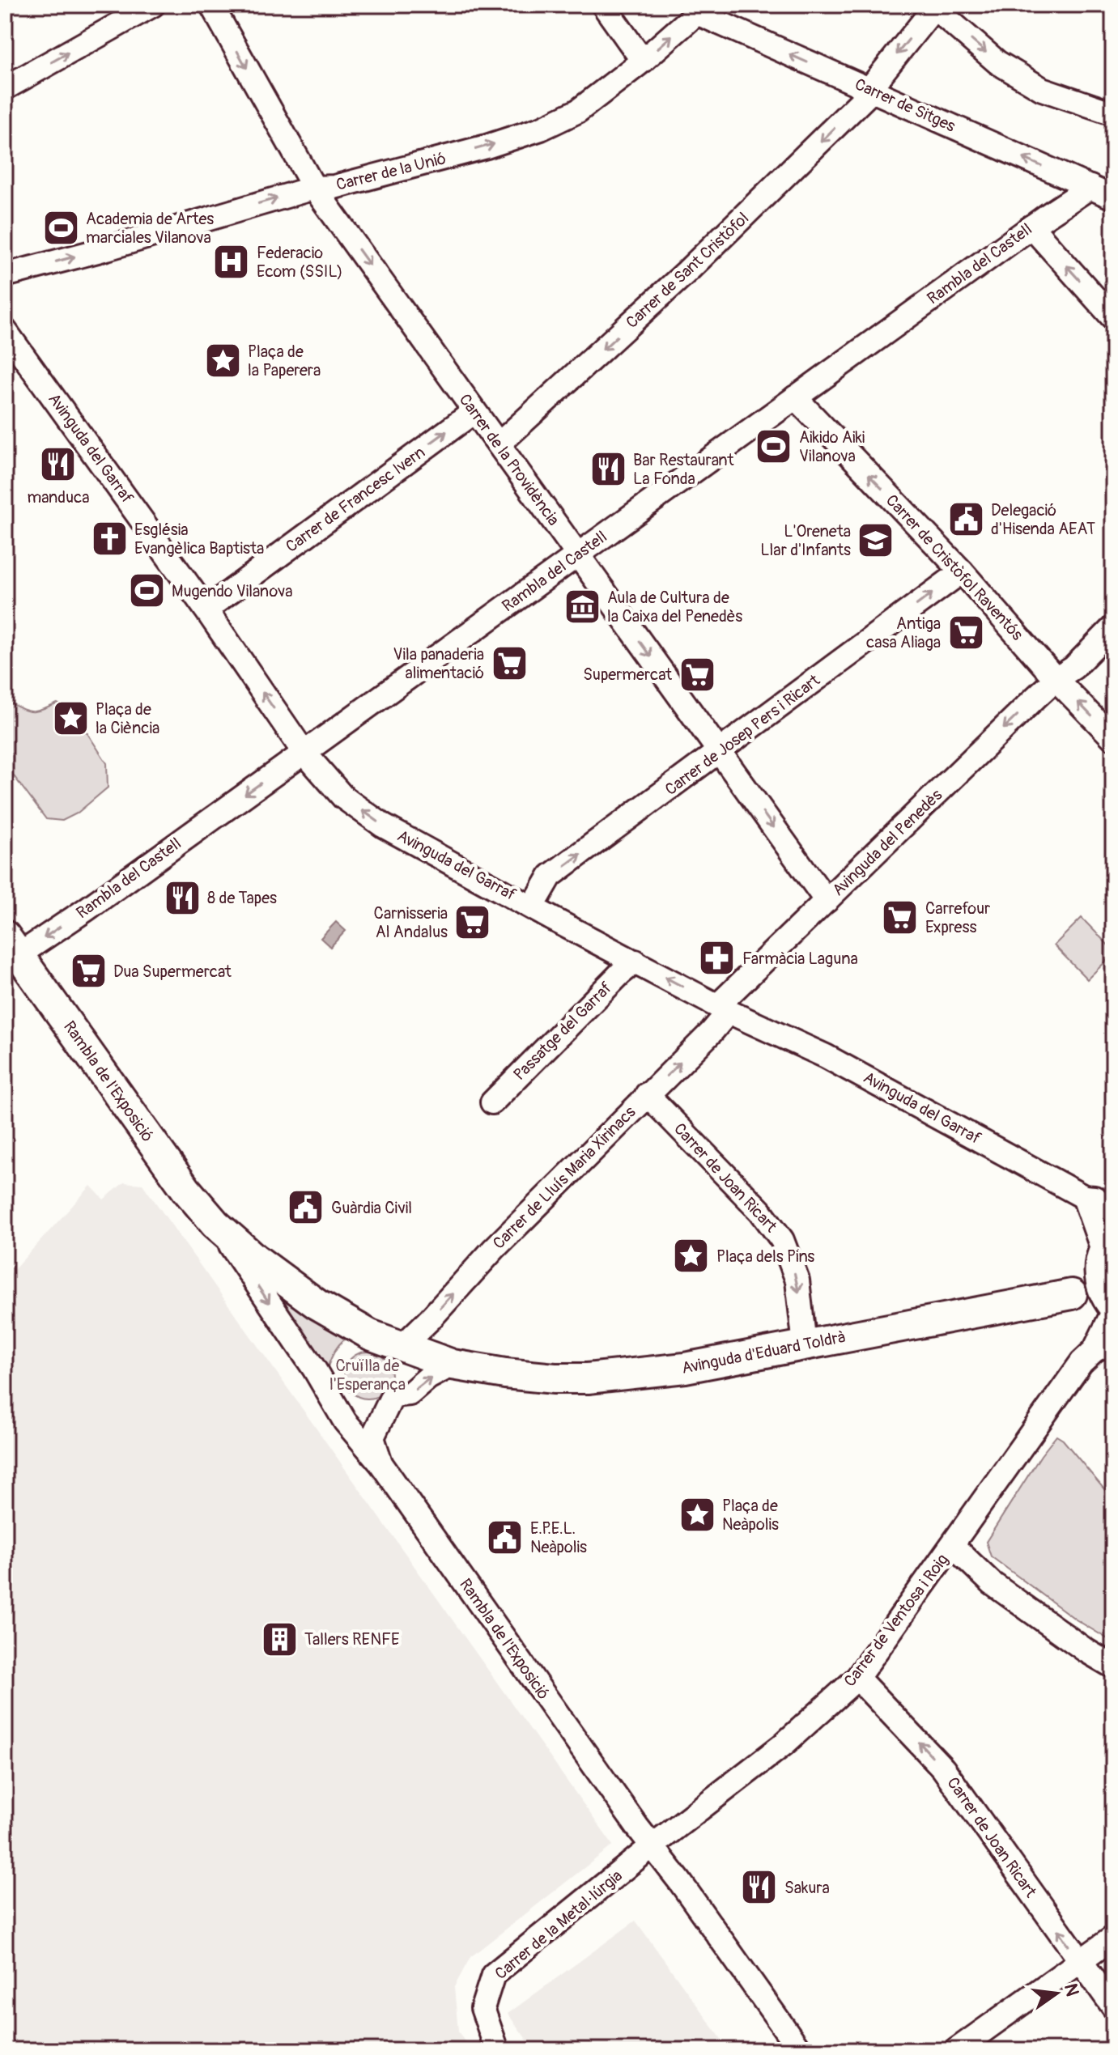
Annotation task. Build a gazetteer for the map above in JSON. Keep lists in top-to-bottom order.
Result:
{
  "streets": {
    "street": [
      "Carrer de Sitges",
      "Carrer de la Unió",
      "Rambla del Castell",
      "Carrer de Sant Cristòfol",
      "Avinguda del Garraf",
      "Carrer de la Providència",
      "Carrer de Francesc Ivern",
      "Carrer de Cristòfol Raventós",
      "Carrer de Josep Pers i Ricart",
      "Avinguda del Penedès",
      "Passatge del Garraf",
      "Rambla de l'Exposició",
      "Carrer de Lluís Maria Xirinacs",
      "Carrer de Joan Ricart",
      "Avinguda d'Eduard Toldrà",
      "Carrer de Ventosa i Roig",
      "Carrer de la Metal·lúrgia"
    ]
  },
  "crossings": [
    ["Carrer de Sitges", "Carrer de la Unió"],
    ["Carrer de Sitges", "Rambla del Castell"],
    ["Carrer de Sitges", "Carrer de Sant Cristòfol"],
    ["Carrer de la Unió", "Carrer de la Providència"],
    ["Rambla del Castell", "Avinguda del Garraf"],
    ["Rambla del Castell", "Carrer de la Providència"],
    ["Rambla del Castell", "Carrer de Cristòfol Raventós"],
    ["Rambla del Castell", "Rambla de l'Exposició"],
    ["Carrer de Sant Cristòfol", "Carrer de la Providència"],
    ["Avinguda del Garraf", "Carrer de Francesc Ivern"],
    ["Avinguda del Garraf", "Carrer de Josep Pers i Ricart"],
    ["Avinguda del Garraf", "Avinguda del Penedès"],
    ["Avinguda del Garraf", "Passatge del Garraf"],
    ["Avinguda del Garraf", "Carrer de Lluís Maria Xirinacs"],
    ["Carrer de la Providència", "Carrer de Francesc Ivern"],
    ["Carrer de la Providència", "Carrer de Josep Pers i Ricart"],
    ["Carrer de la Providència", "Avinguda del Penedès"],
    ["Carrer de Cristòfol Raventós", "Carrer de Josep Pers i Ricart"],
    ["Carrer de Cristòfol Raventós", "Avinguda del Penedès"],
    ["Avinguda del Penedès", "Carrer de Lluís Maria Xirinacs"],
    ["Rambla de l'Exposició", "Carrer de Lluís Maria Xirinacs"],
    ["Rambla de l'Exposició", "Avinguda d'Eduard Toldrà"],
    ["Rambla de l'Exposició", "Carrer de Ventosa i Roig"],
    ["Rambla de l'Exposició", "Carrer de la Metal·lúrgia"],
    ["Carrer de Lluís Maria Xirinacs", "Carrer de Joan Ricart"],
    ["Carrer de Lluís Maria Xirinacs", "Avinguda d'Eduard Toldrà"],
    ["Carrer de Joan Ricart", "Avinguda d'Eduard Toldrà"],
    ["Carrer de Joan Ricart", "Carrer de Ventosa i Roig"],
    ["Avinguda d'Eduard Toldrà", "Carrer de Ventosa i Roig"],
    ["Carrer de Ventosa i Roig", "Carrer de la Metal·lúrgia"]
  ],
  "one_way": [
    "Carrer de la Unió",
    "Carrer de Sant Cristòfol",
    "Avinguda del Garraf",
    "Carrer de la Providència",
    "Carrer de Francesc Ivern",
    "Carrer de Cristòfol Raventós",
    "Carrer de Josep Pers i Ricart",
    "Avinguda del Penedès",
    "Carrer de Lluís Maria Xirinacs"
  ],
  "parks": ["Cruïlla de l'Esperança"],
  "places": {
    "sports": ["Academia de Artes marciales Vilanova", "Aikido Aiki Vilanova", "Mugendo Vilanova"],
    "hospital": ["Federacio Ecom (SSIL)"],
    "place": [
      "Plaça de la Paperera",
      "Plaça de la Ciència",
      "Plaça dels Pins",
      "Plaça de Neàpolis"
    ],
    "restaurant": [
      "manduca",
      "Bar Restaurant La Fonda",
      "8 de Tapes",
      "Sakura"
    ],
    "public building": ["Delegació d'Hisenda AEAT", "Guàrdia Civil", "E.P.E.L. Neàpolis"],
    "church": ["Església Evangèlica Baptista"],
    "school or university": ["L'Oreneta Llar d'Infants"],
    "museum": ["Aula de Cultura de la Caixa del Penedès"],
    "supermarket": [
      "Antiga casa Aliaga",
      "Vila panaderia alimentació",
      "Supermercat",
      "Carrefour Express",
      "Carnisseria Al Andalus",
      "Dua Supermercat"
    ],
    "pharmacy": ["Farmàcia Laguna"],
    "building": ["Tallers RENFE"]
  },
  "north": "right"
}
